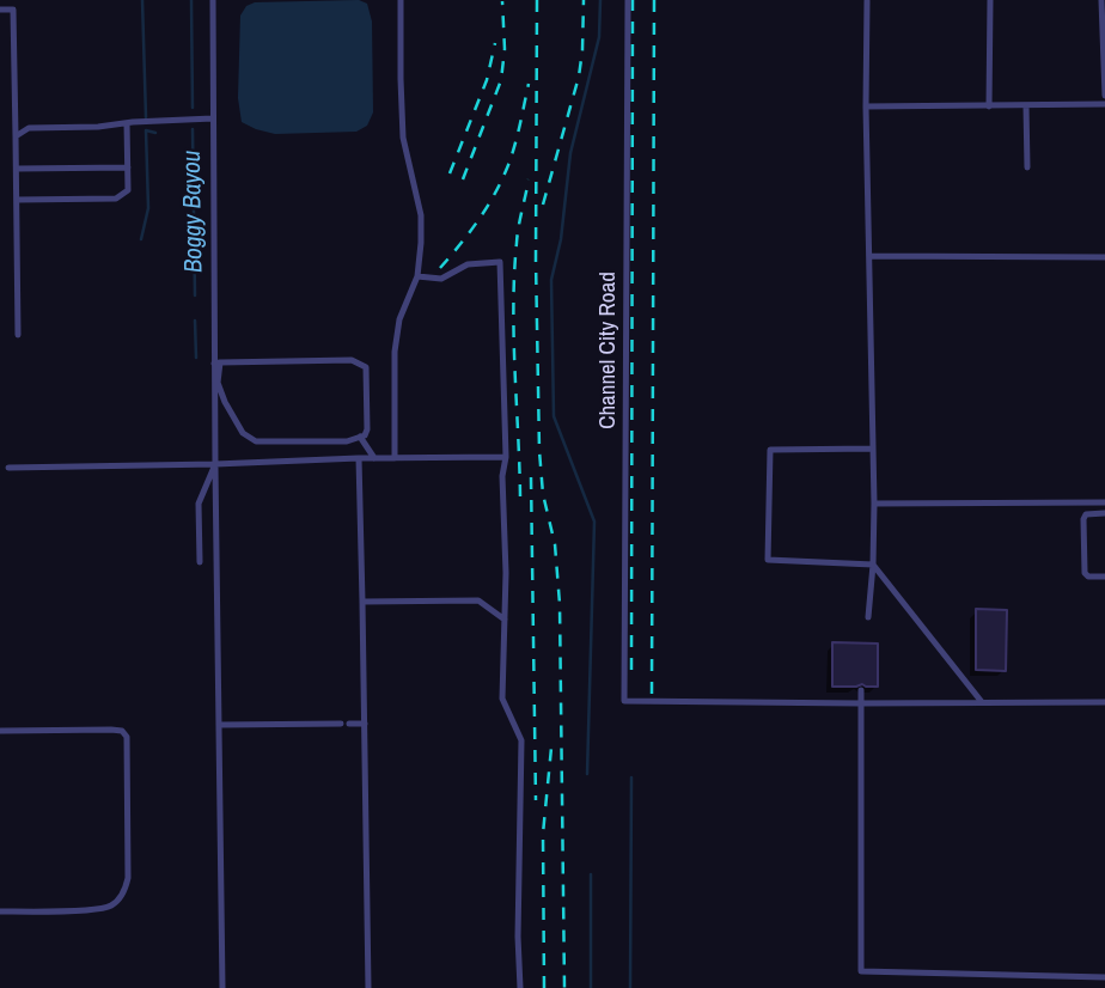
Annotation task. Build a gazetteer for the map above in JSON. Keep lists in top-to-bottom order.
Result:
{
  "streets": {
    "lane": ["Channel City Road"]
  },
  "water": ["Boggy Bayou"]
}
